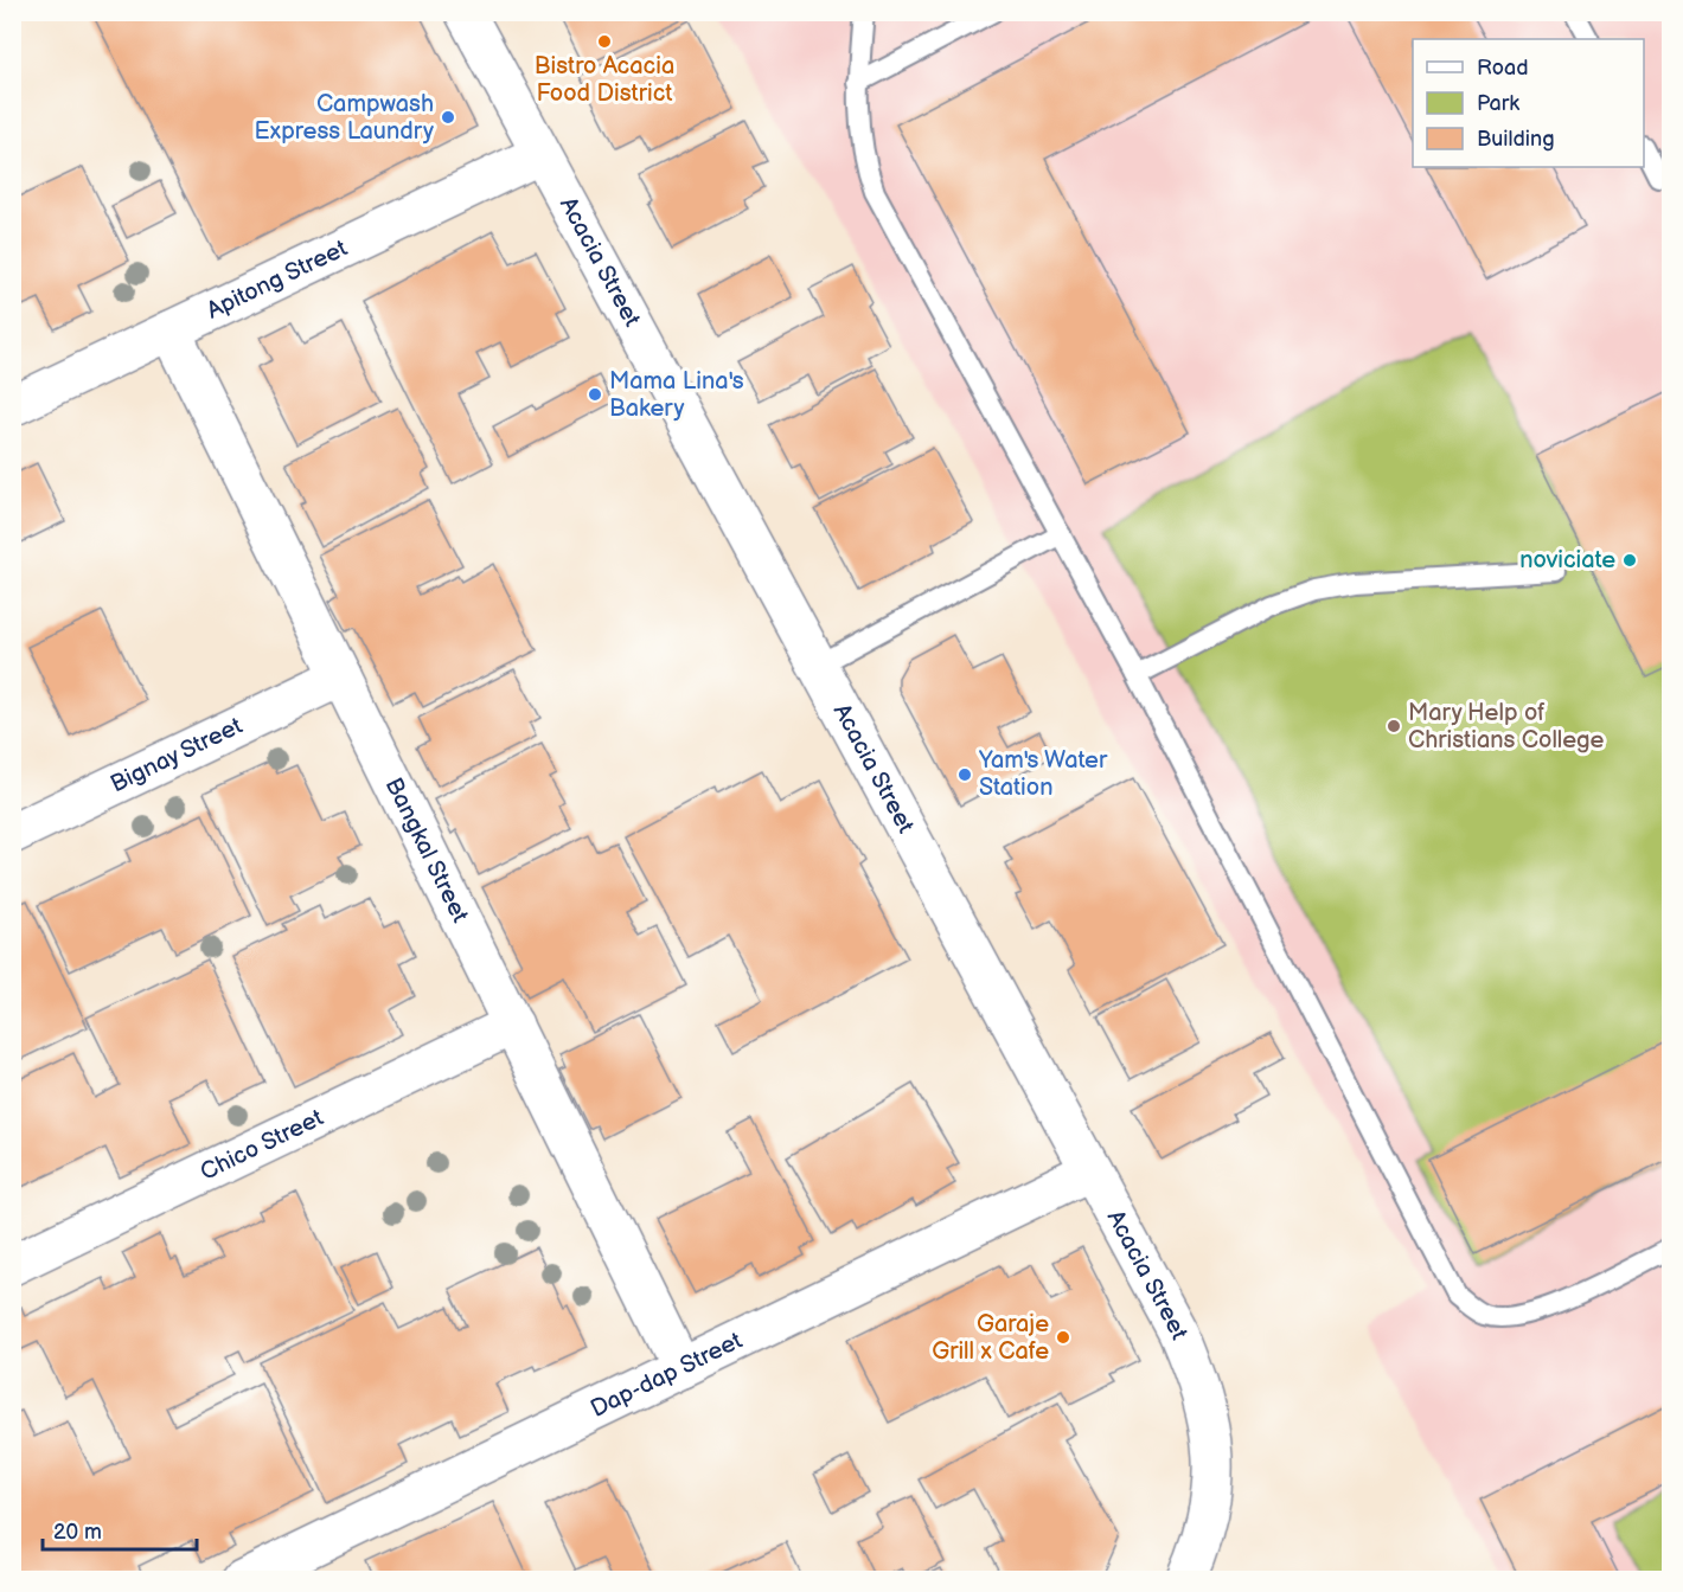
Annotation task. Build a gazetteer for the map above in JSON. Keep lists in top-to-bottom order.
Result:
{
  "streets": {
    "street": [
      "Acacia Street",
      "Apitong Street",
      "Bignay Street",
      "Bangkal Street",
      "Chico Street",
      "Dap-dap Street"
    ]
  },
  "crossings": [
    ["Acacia Street", "Apitong Street"],
    ["Acacia Street", "Dap-dap Street"],
    ["Apitong Street", "Bangkal Street"],
    ["Bignay Street", "Bangkal Street"],
    ["Bangkal Street", "Chico Street"],
    ["Bangkal Street", "Dap-dap Street"]
  ],
  "places": [
    "Bistro Acacia Food District",
    "Campwash Express Laundry",
    "Mama Lina's Bakery",
    "noviciate",
    "Mary Help of Christians College",
    "Yam's Water Station",
    "Garaje Grill x Cafe"
  ],
  "legend": ["Road", "Park", "Building"],
  "scale_bar": "20 m"
}
